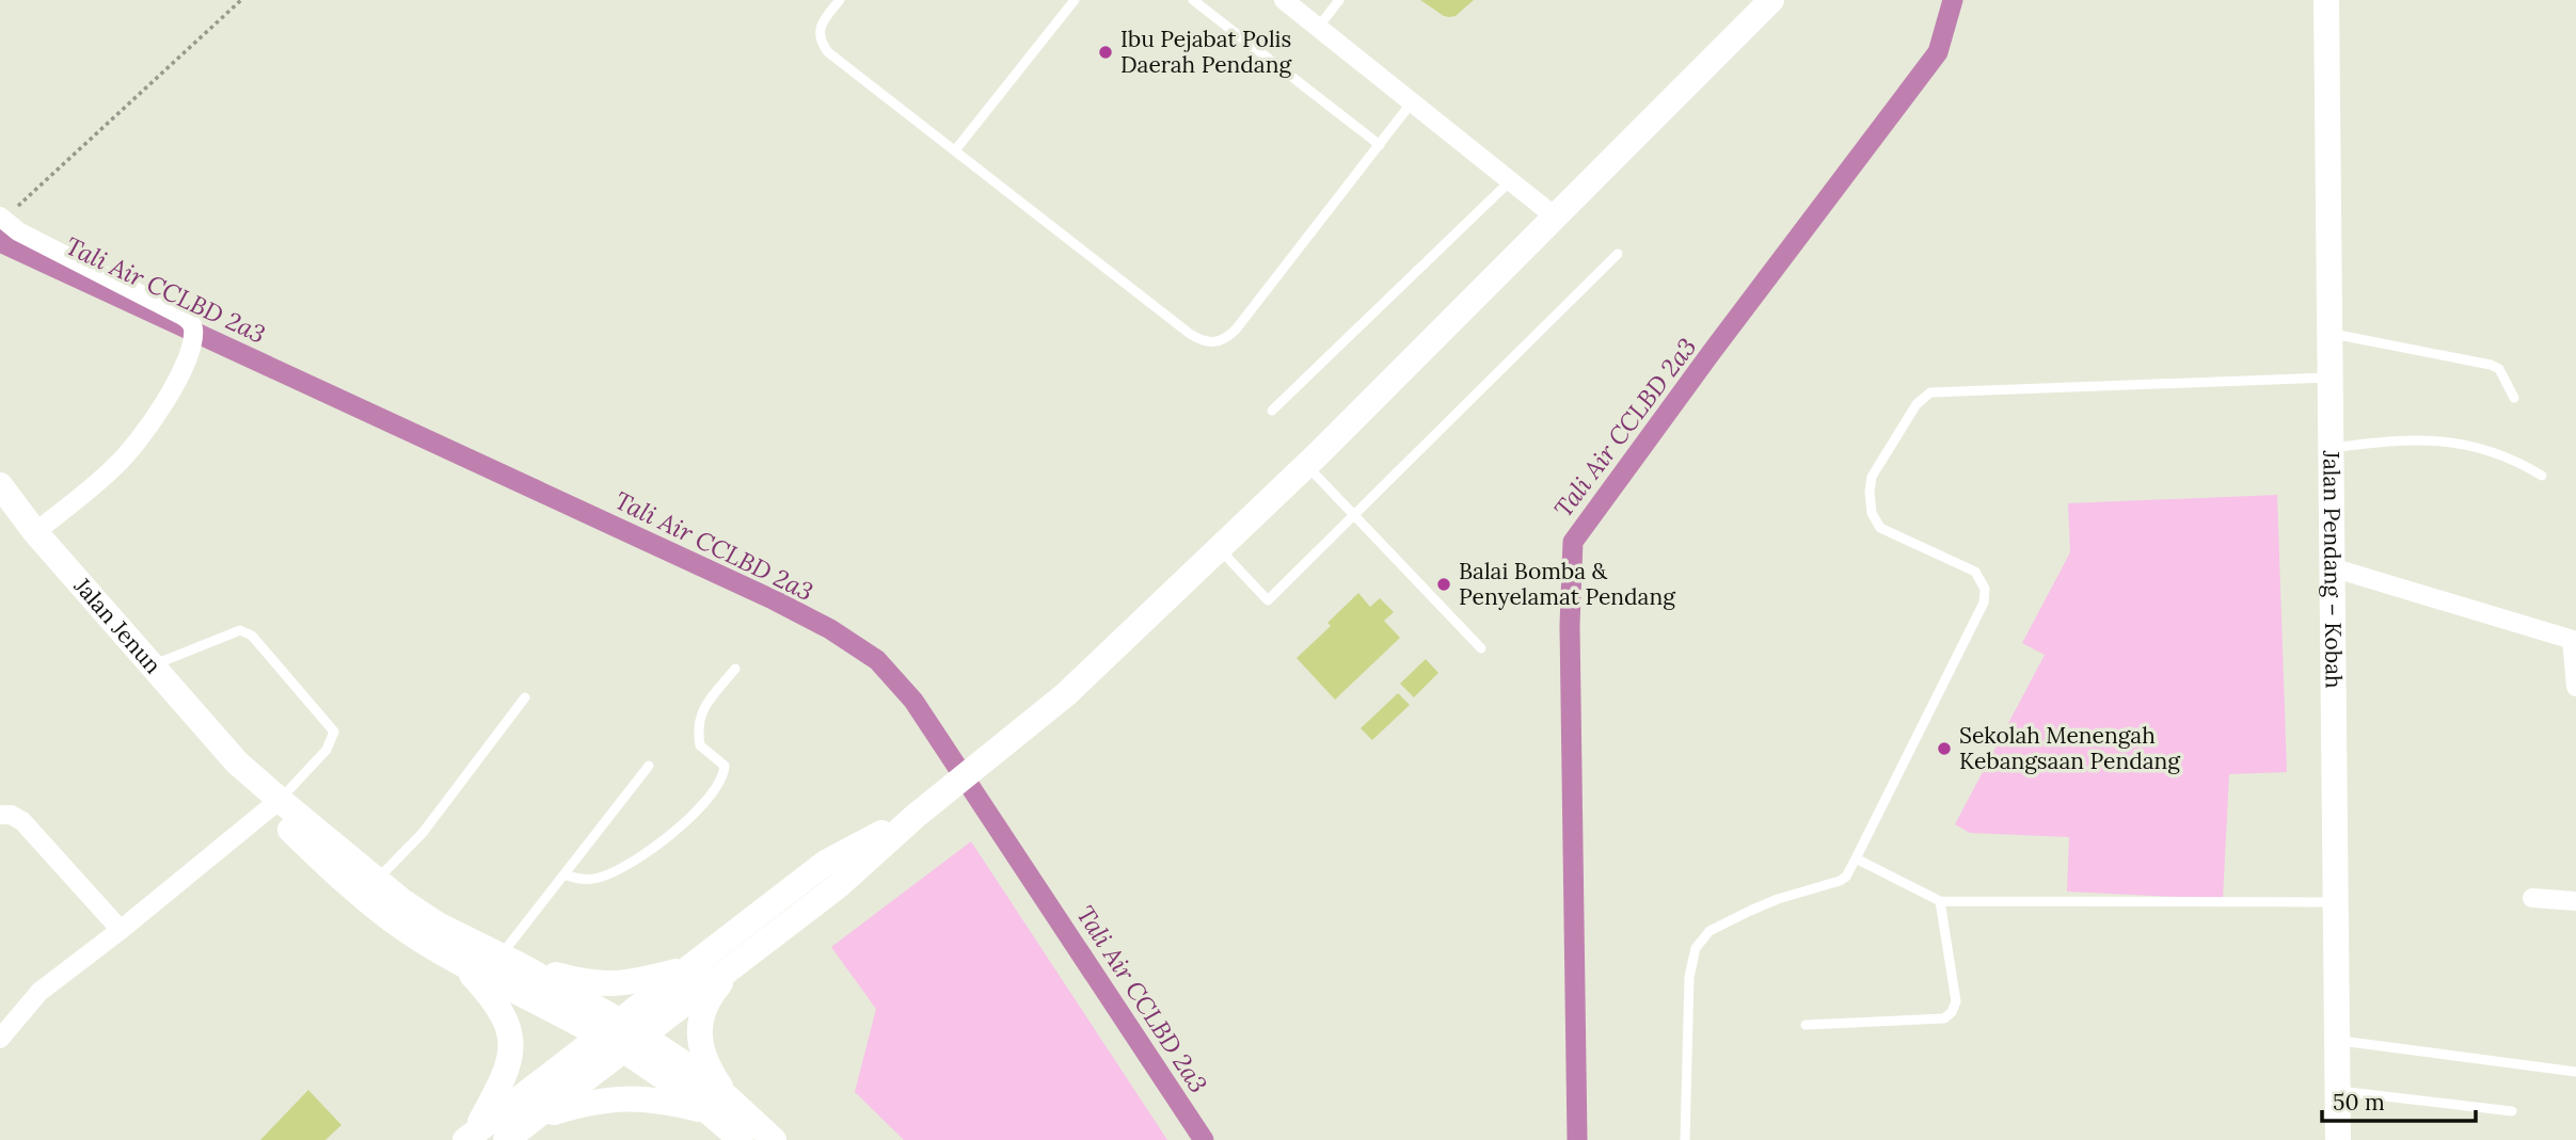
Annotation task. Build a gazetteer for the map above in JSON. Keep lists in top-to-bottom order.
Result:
{
  "streets": {
    "main road": ["Jalan Pendang – Kobah", "Jalan Jenun"]
  },
  "water": ["Tali Air CCLBD 2a3"],
  "places": ["Ibu Pejabat Polis Daerah Pendang", "Balai Bomba & Penyelamat Pendang", "Sekolah Menengah Kebangsaan Pendang"],
  "scale_bar": "50 m"
}
